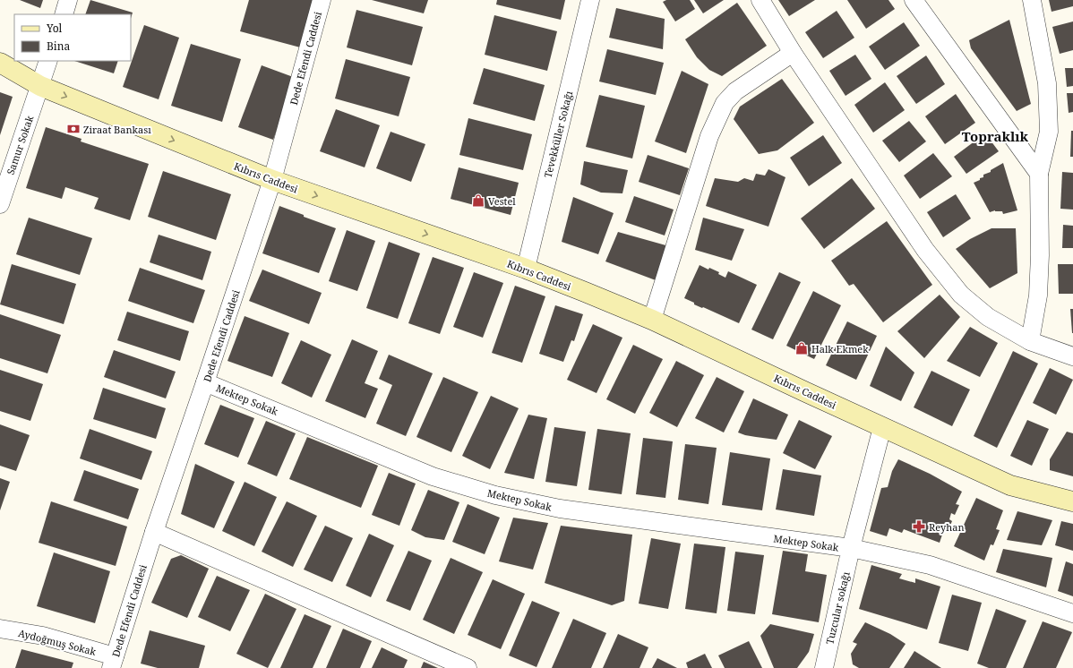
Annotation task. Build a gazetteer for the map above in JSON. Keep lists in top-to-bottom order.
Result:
{
  "streets": {
    "main road": ["Kıbrıs Caddesi"],
    "street": [
      "Dede Efendi Caddesi",
      "Tevekküller Sokağı",
      "Samur Sokak",
      "Mektep Sokak",
      "Tuzcular sokağı",
      "Aydoğmuş Sokak"
    ]
  },
  "crossings": [
    ["Dede Efendi Caddesi", "Kıbrıs Caddesi"],
    ["Dede Efendi Caddesi", "Mektep Sokak"],
    ["Dede Efendi Caddesi", "Aydoğmuş Sokak"],
    ["Tevekküller Sokağı", "Kıbrıs Caddesi"],
    ["Samur Sokak", "Kıbrıs Caddesi"],
    ["Kıbrıs Caddesi", "Tuzcular sokağı"],
    ["Mektep Sokak", "Tuzcular sokağı"]
  ],
  "one_way": ["Kıbrıs Caddesi"],
  "districts": ["Topraklık"],
  "places": {
    "bank": ["Ziraat Bankası"],
    "shop": ["Vestel", "Halk Ekmek"],
    "pharmacy": ["Reyhan"]
  },
  "legend": ["Yol", "Bina"]
}
